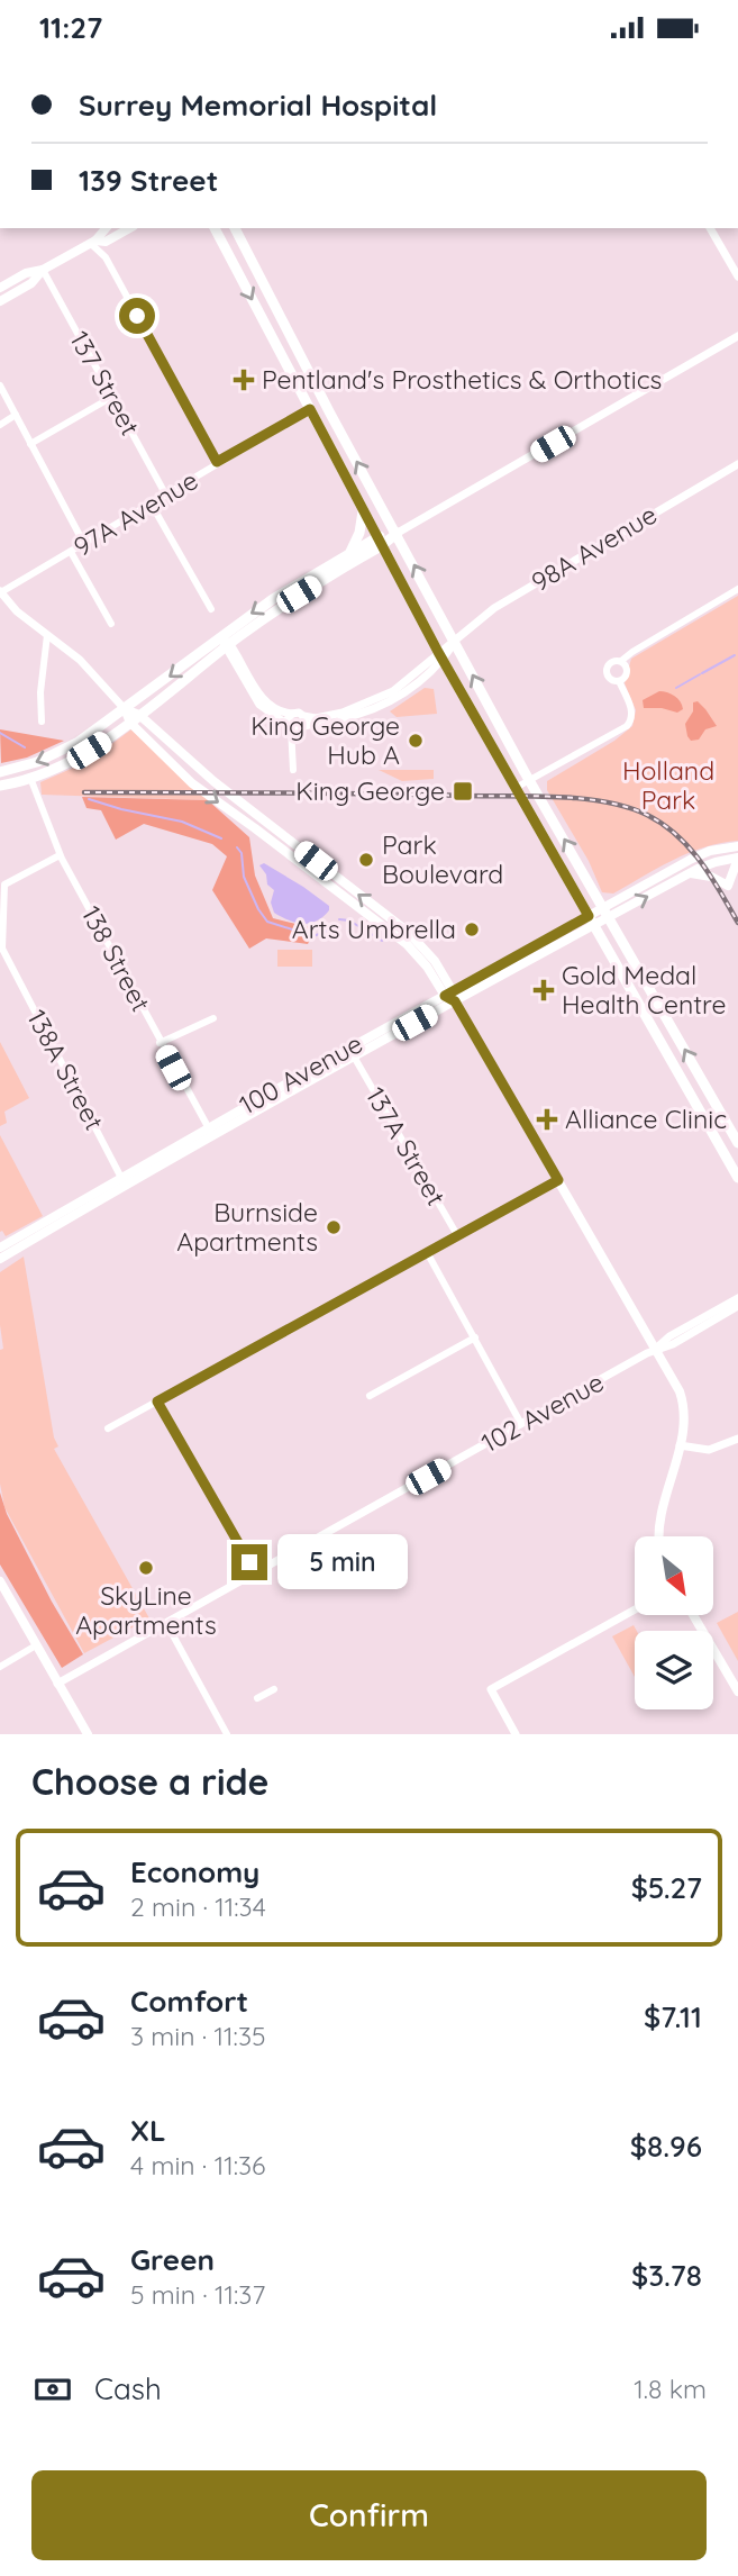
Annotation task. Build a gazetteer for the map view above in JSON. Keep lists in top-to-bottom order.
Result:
{
  "streets": {
    "main road": ["100 Avenue"],
    "street": [
      "137 Street",
      "97A Avenue",
      "98A Avenue",
      "138 Street",
      "138A Street",
      "137A Street",
      "102 Avenue"
    ]
  },
  "crossings": [
    ["137 Street", "97A Avenue"],
    ["138 Street", "138A Street"],
    ["138 Street", "100 Avenue"],
    ["138A Street", "100 Avenue"],
    ["100 Avenue", "137A Street"]
  ],
  "parks": ["Holland Park"],
  "places": {
    "health": ["Pentland's Prosthetics & Orthotics", "Gold Medal Health Centre", "Alliance Clinic"],
    "other": [
      "King George Hub A",
      "Park Boulevard",
      "Arts Umbrella",
      "Burnside Apartments",
      "SkyLine Apartments"
    ],
    "transit": ["King George"]
  },
  "north": "bottom right",
  "page": {
    "status": "11:27",
    "banner": ["Surrey Memorial Hospital", "139 Street"],
    "bubble": "5 min",
    "heading": "Choose a ride",
    "list": [
      {
        "name": "Economy",
        "note": "2 min · 11:34",
        "value": "$5.27"
      },
      {
        "name": "Comfort",
        "note": "3 min · 11:35",
        "value": "$7.11"
      },
      {
        "name": "XL",
        "note": "4 min · 11:36",
        "value": "$8.96"
      },
      {
        "name": "Green",
        "note": "5 min · 11:37",
        "value": "$3.78"
      }
    ],
    "pay": ["Cash", "1.8 km"],
    "buttons": "Confirm"
  }
}
